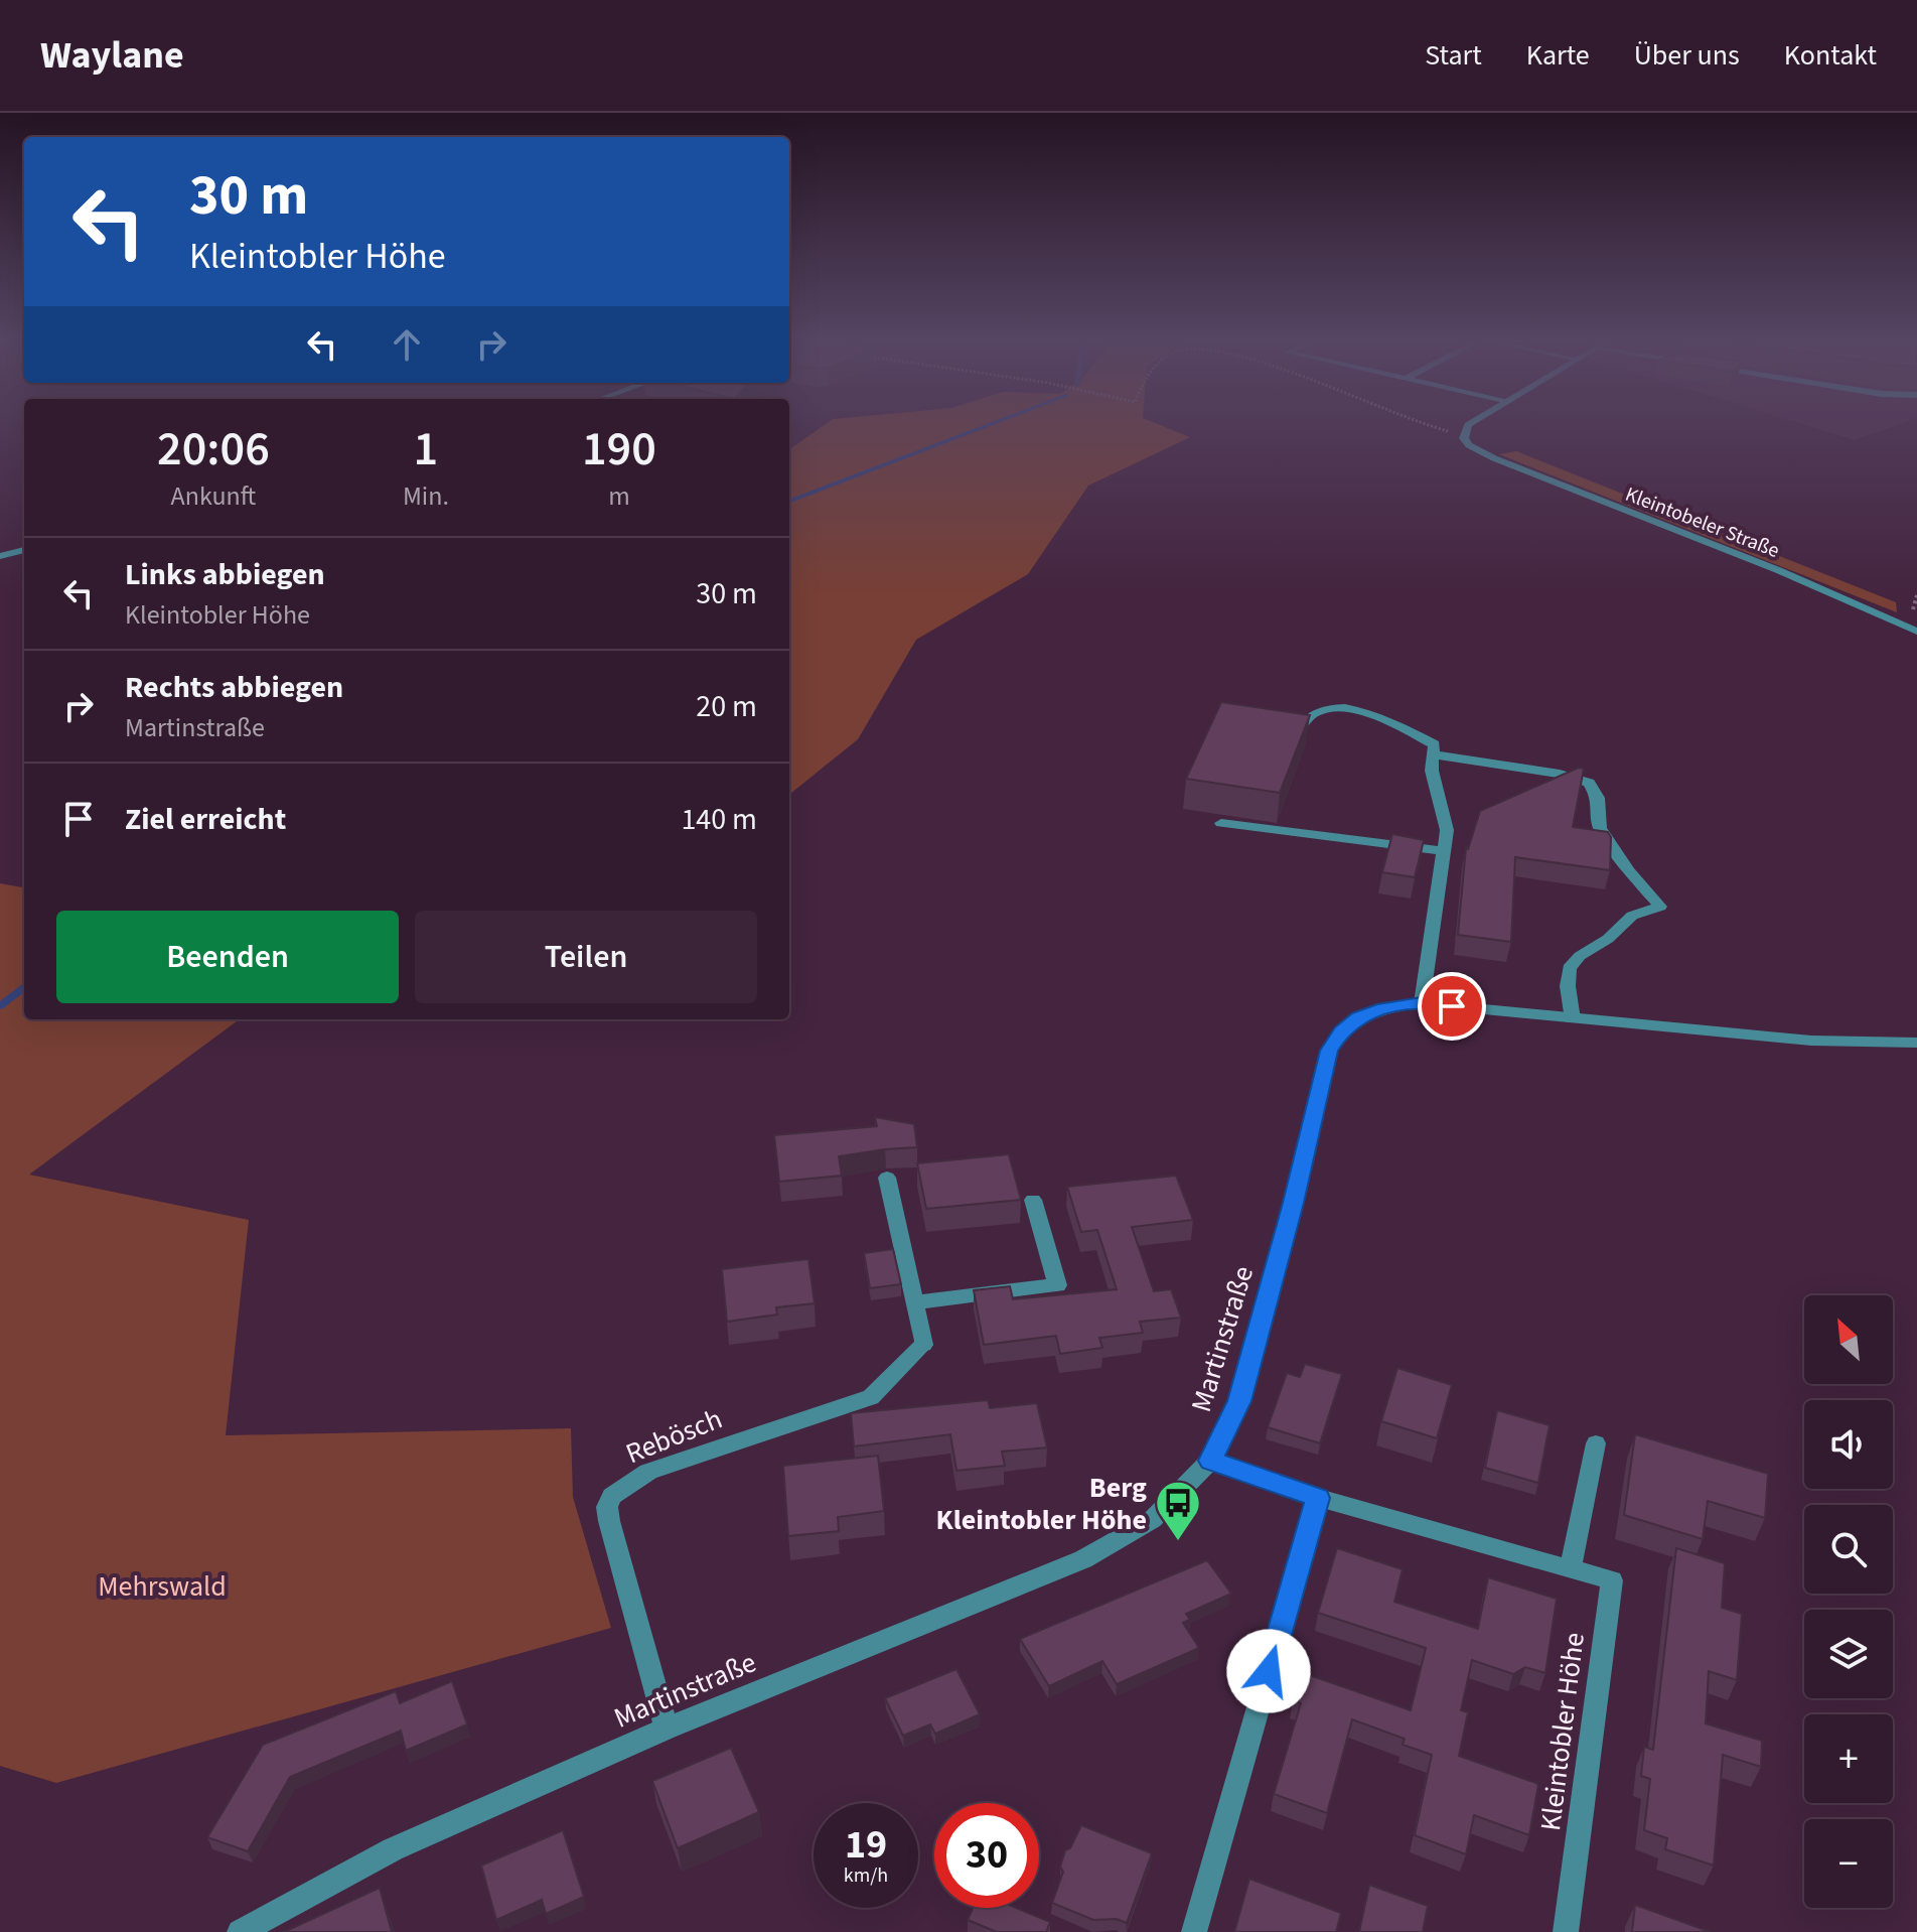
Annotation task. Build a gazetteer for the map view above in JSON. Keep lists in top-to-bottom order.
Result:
{
  "streets": {
    "street": [
      "Kleintobeler Straße",
      "Martinstraße",
      "Rebösch",
      "Kleintobler Höhe"
    ]
  },
  "crossings": [
    ["Martinstraße", "Rebösch"],
    ["Martinstraße", "Kleintobler Höhe"]
  ],
  "parks": ["Mehrswald"],
  "places": {
    "bus stop": ["Berg Kleintobler Höhe"]
  },
  "north": "top left",
  "page": {
    "header": "Waylane",
    "nav": [
      "Start",
      "Karte",
      "Über uns",
      "Kontakt"
    ],
    "turn": ["30 m", "Kleintobler Höhe"],
    "eta": [
      "20:06",
      "Ankunft",
      "1",
      "Min.",
      "190",
      "m"
    ],
    "list": [
      {
        "name": "Links abbiegen",
        "note": "Kleintobler Höhe",
        "value": "30 m"
      },
      {
        "name": "Rechts abbiegen",
        "note": "Martinstraße",
        "value": "20 m"
      },
      {
        "name": "Ziel erreicht",
        "value": "140 m"
      }
    ],
    "buttons": ["Beenden", "Teilen"],
    "map_buttons": ["+", "−"],
    "speed": "19 km/h",
    "limit": "30"
  }
}
